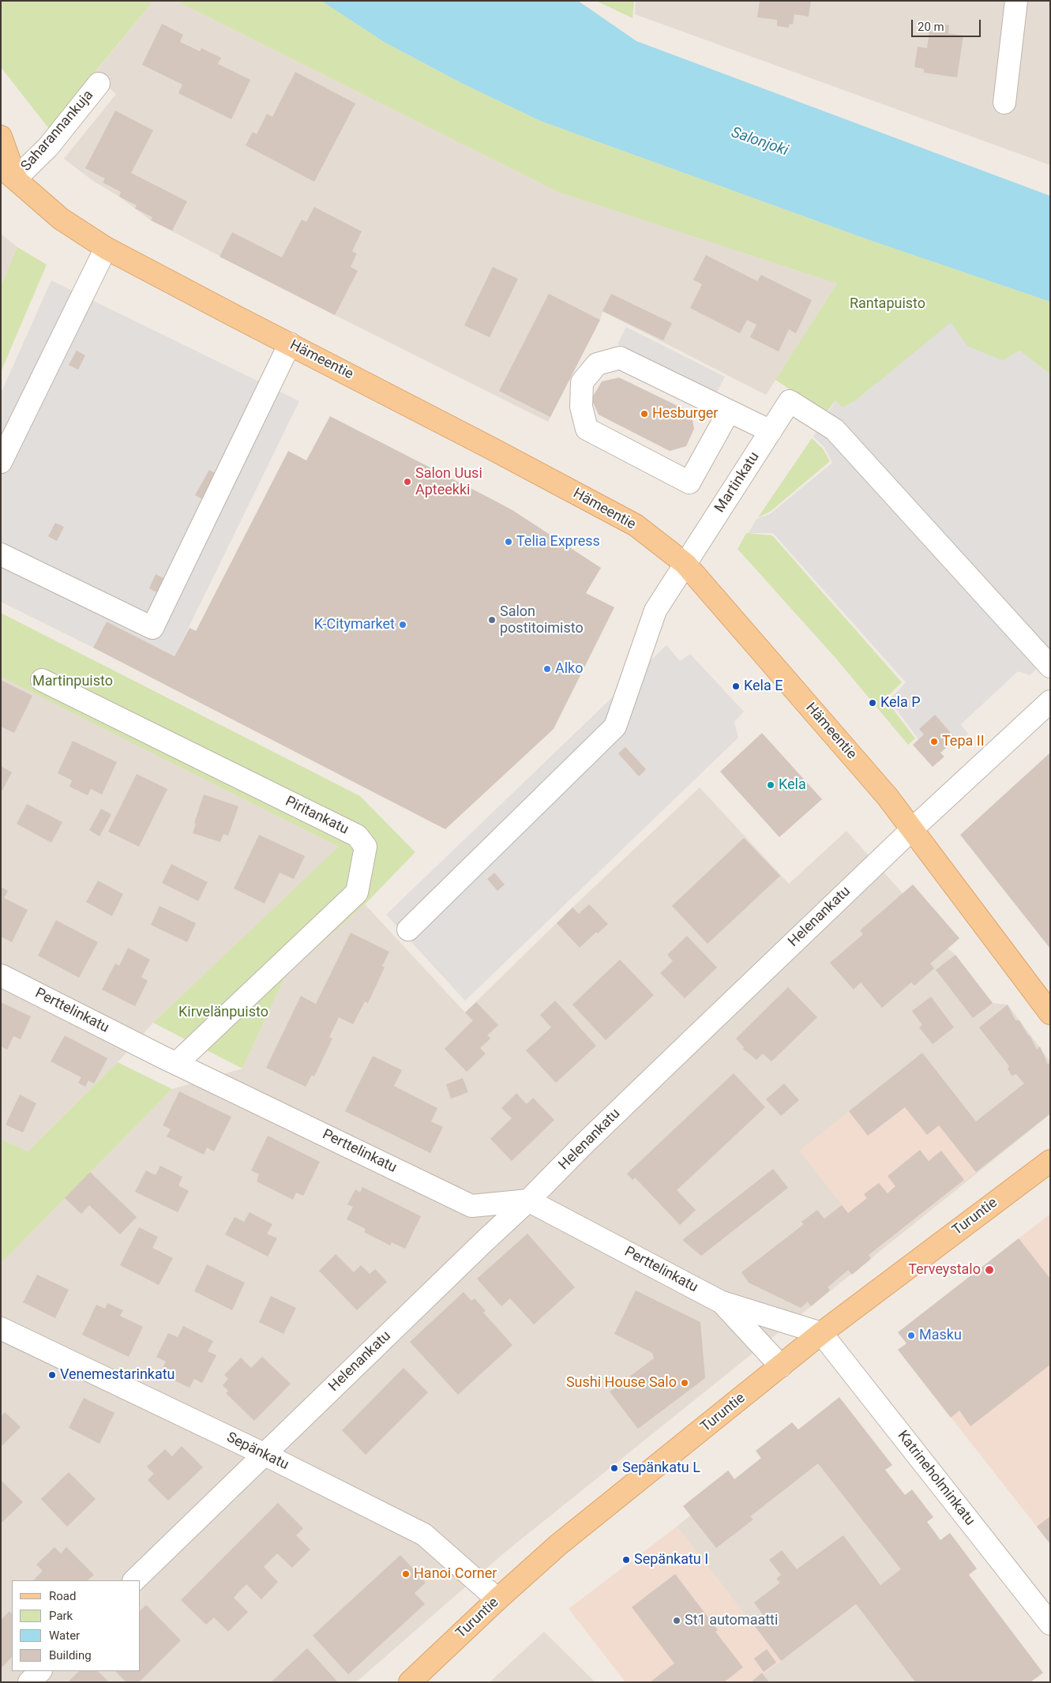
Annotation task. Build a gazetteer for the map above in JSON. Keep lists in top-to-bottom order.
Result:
{
  "streets": {
    "main road": ["Hämeentie", "Turuntie"],
    "street": [
      "Saharannankuja",
      "Martinkatu",
      "Piritankatu",
      "Helenankatu",
      "Perttelinkatu",
      "Sepänkatu",
      "Katrineholminkatu"
    ]
  },
  "crossings": [
    ["Saharannankuja", "Hämeentie"],
    ["Hämeentie", "Martinkatu"],
    ["Hämeentie", "Helenankatu"],
    ["Piritankatu", "Perttelinkatu"],
    ["Helenankatu", "Perttelinkatu"],
    ["Helenankatu", "Sepänkatu"],
    ["Perttelinkatu", "Turuntie"],
    ["Perttelinkatu", "Katrineholminkatu"],
    ["Turuntie", "Sepänkatu"],
    ["Turuntie", "Katrineholminkatu"]
  ],
  "water": ["Salonjoki"],
  "parks": ["Rantapuisto", "Martinpuisto", "Kirvelänpuisto"],
  "places": [
    "Hesburger",
    "Salon Uusi Apteekki",
    "Telia Express",
    "Salon postitoimisto",
    "K-Citymarket",
    "Alko",
    "Kela E",
    "Kela P",
    "Tepa II",
    "Kela",
    "Terveystalo",
    "Masku",
    "Venemestarinkatu",
    "Sushi House Salo",
    "Sepänkatu L",
    "Sepänkatu I",
    "Hanoi Corner",
    "St1 automaatti"
  ],
  "legend": [
    "Road",
    "Park",
    "Water",
    "Building"
  ],
  "scale_bar": "20 m"
}
